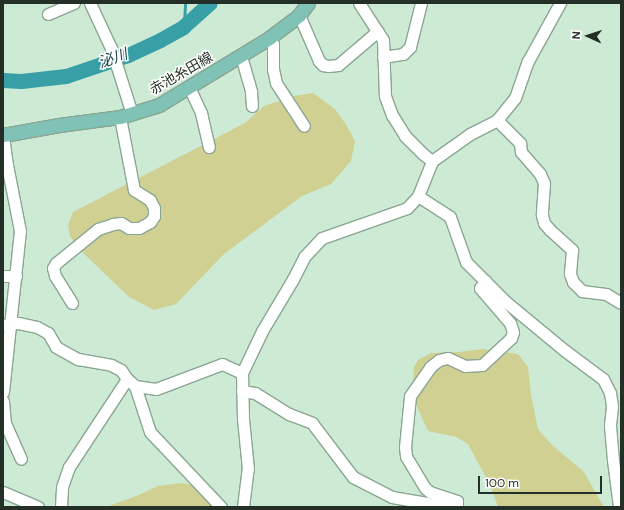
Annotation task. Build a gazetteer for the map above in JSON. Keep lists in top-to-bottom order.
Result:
{
  "streets": {
    "main road": ["赤池糸田線"]
  },
  "water": ["泌川"],
  "scale_bar": "100 m",
  "north": "left"
}
